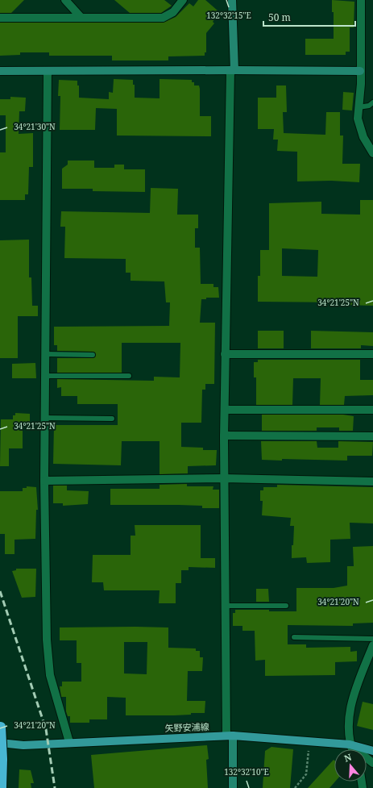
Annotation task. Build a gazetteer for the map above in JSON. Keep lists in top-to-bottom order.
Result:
{
  "streets": {
    "main road": ["矢野安浦線"]
  },
  "scale_bar": "50 m",
  "north": "top",
  "coordinates": [
    "132°32'15\"E",
    "34°21'30\"N",
    "34°21'25\"N",
    "34°21'20\"N",
    "132°32'10\"E"
  ]
}
